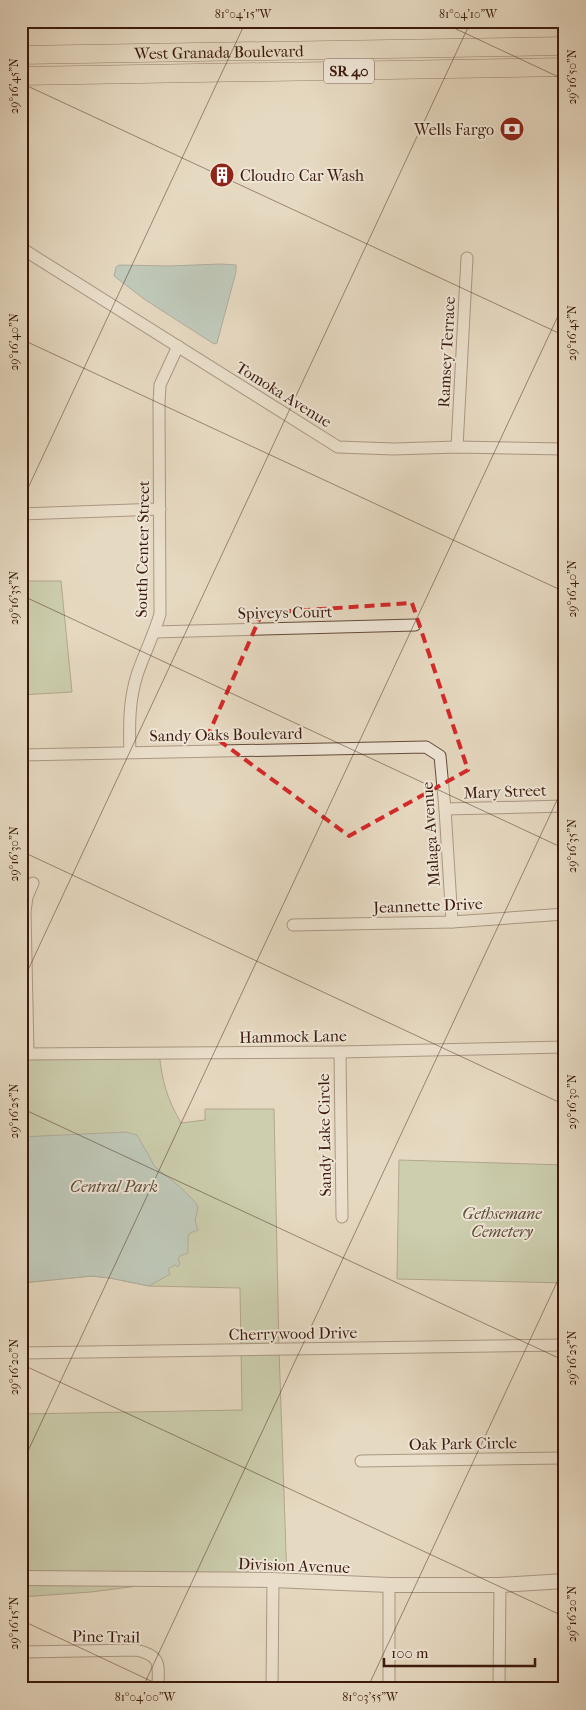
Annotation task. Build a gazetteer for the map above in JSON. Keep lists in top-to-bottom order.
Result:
{
  "streets": {
    "main road": ["West Granada Boulevard", "SR 40"],
    "street": [
      "Ramsey Terrace",
      "Tomoka Avenue",
      "South Center Street",
      "Spiveys Court",
      "Sandy Oaks Boulevard",
      "Mary Street",
      "Malaga Avenue",
      "Jeannette Drive",
      "Hammock Lane",
      "Sandy Lake Circle",
      "Cherrywood Drive",
      "Oak Park Circle",
      "Division Avenue",
      "Pine Trail"
    ]
  },
  "crossings": [
    ["Ramsey Terrace", "Tomoka Avenue"],
    ["Tomoka Avenue", "South Center Street"],
    ["South Center Street", "Spiveys Court"],
    ["South Center Street", "Sandy Oaks Boulevard"],
    ["Sandy Oaks Boulevard", "Malaga Avenue"],
    ["Mary Street", "Malaga Avenue"],
    ["Malaga Avenue", "Jeannette Drive"],
    ["Hammock Lane", "Sandy Lake Circle"]
  ],
  "parks": ["Central Park", "Gethsemane Cemetery"],
  "places": {
    "bank": ["Wells Fargo"],
    "building": ["Cloud10 Car Wash"]
  },
  "scale_bar": "100 m",
  "coordinates": [
    "81°04'15\"W",
    "81°04'10\"W",
    "29°16'50\"N",
    "29°16'45\"N",
    "29°16'40\"N",
    "29°16'35\"N",
    "29°16'30\"N",
    "29°16'25\"N",
    "29°16'20\"N",
    "29°16'15\"N",
    "81°04'00\"W",
    "81°03'55\"W"
  ]
}
